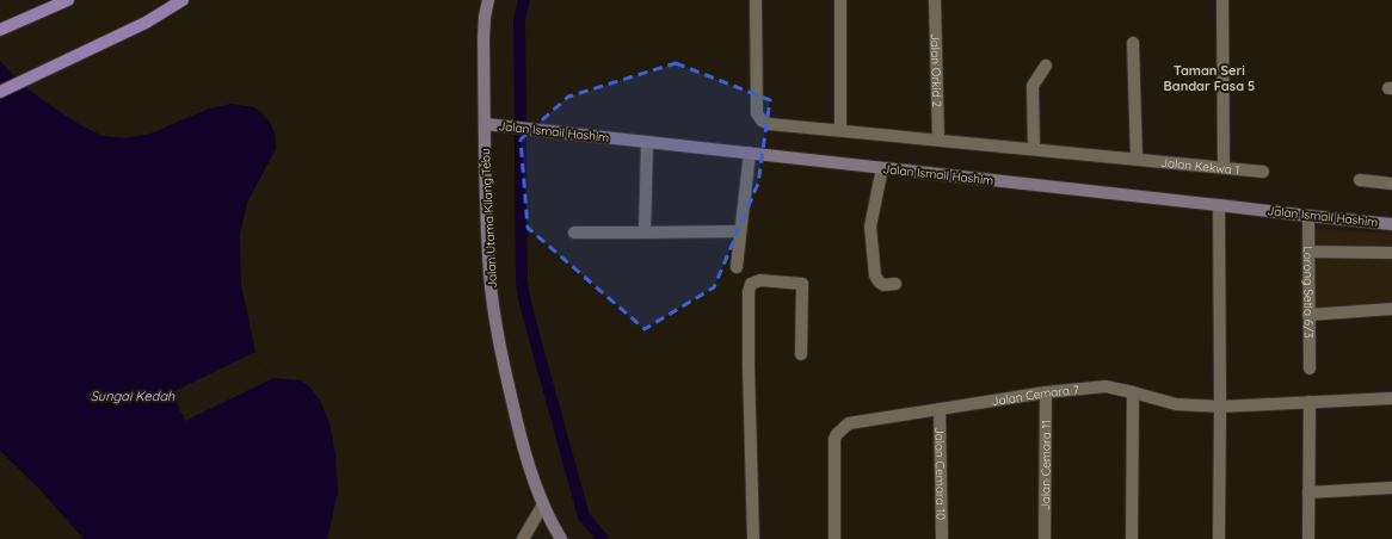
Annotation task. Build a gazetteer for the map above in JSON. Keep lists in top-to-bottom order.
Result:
{
  "streets": {
    "street": [
      "Jalan Orkid 2",
      "Jalan Ismail Hashim",
      "Jalan Kekwa 1",
      "Jalan Utama Kilang Tebu",
      "Lorong Setia 6/3",
      "Jalan Cemara 7",
      "Jalan Cemara 11",
      "Jalan Cemara 10"
    ]
  },
  "crossings": [
    ["Jalan Orkid 2", "Jalan Kekwa 1"],
    ["Jalan Ismail Hashim", "Jalan Utama Kilang Tebu"],
    ["Jalan Ismail Hashim", "Lorong Setia 6/3"],
    ["Jalan Cemara 7", "Jalan Cemara 11"],
    ["Jalan Cemara 7", "Jalan Cemara 10"]
  ],
  "districts": ["Taman Seri Bandar Fasa 5"],
  "water": ["Sungai Kedah"]
}
